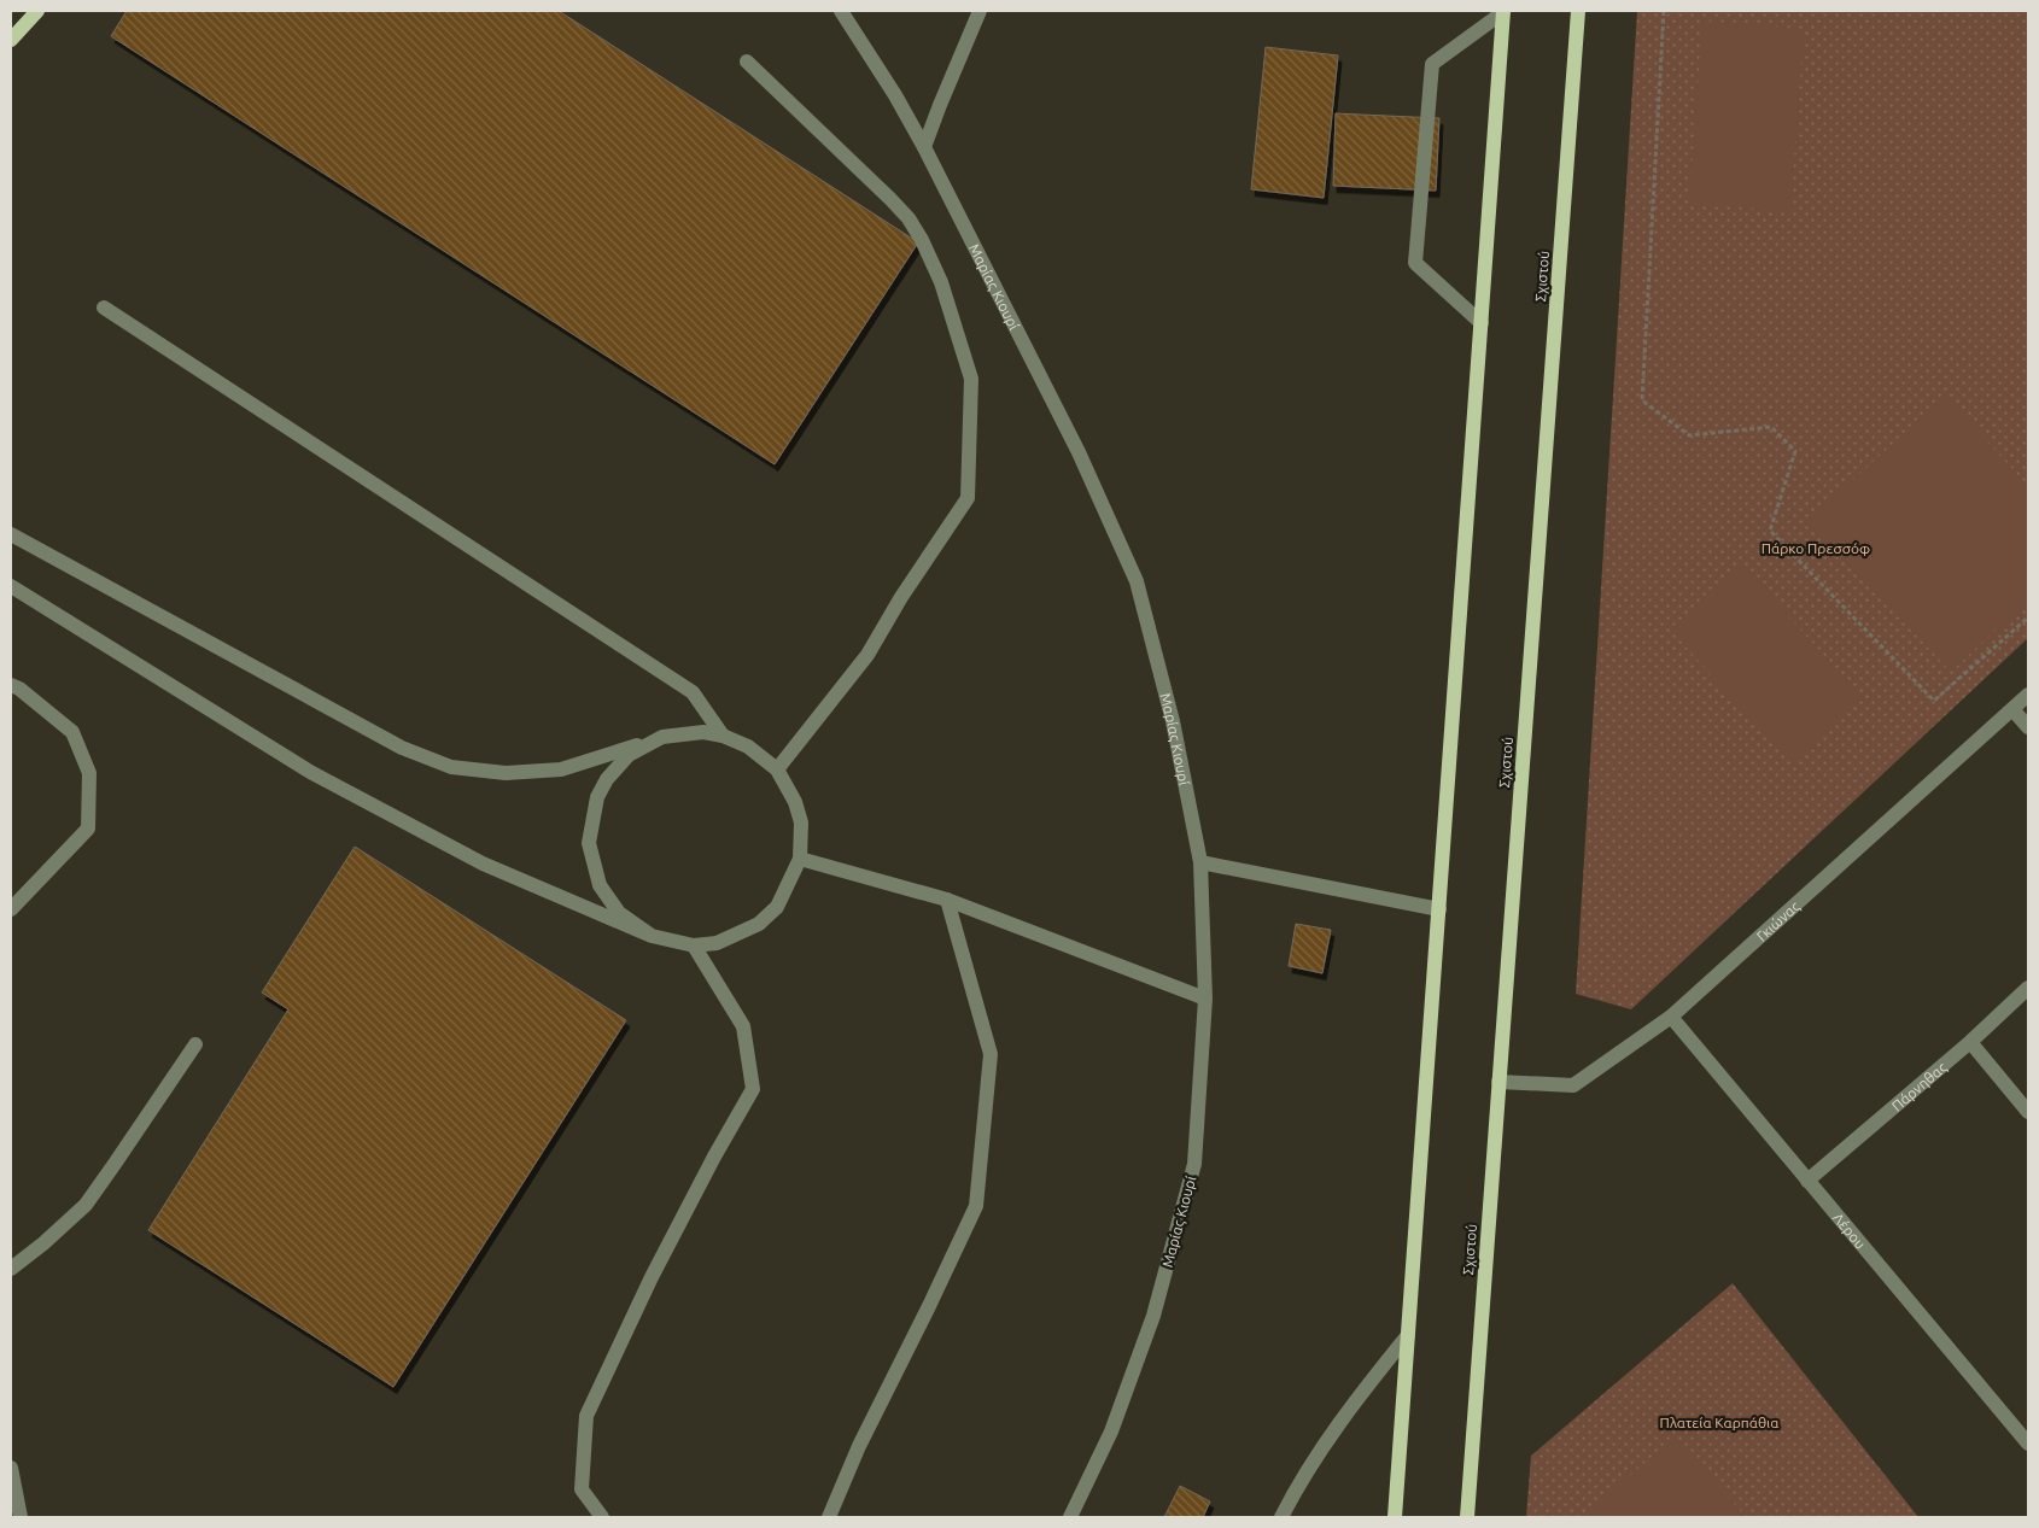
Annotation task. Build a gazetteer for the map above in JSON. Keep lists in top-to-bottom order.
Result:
{
  "streets": {
    "main road": ["Σχιστού"],
    "street": [
      "Μαρίας Κιουρί",
      "Γκιώνας",
      "Πάρνηθας",
      "Λέρου"
    ]
  },
  "crossings": [
    ["Σχιστού", "Γκιώνας"],
    ["Γκιώνας", "Λέρου"],
    ["Πάρνηθας", "Λέρου"]
  ],
  "parks": ["Πάρκο Πρεσσόφ", "Πλατεία Καρπάθια"]
}
